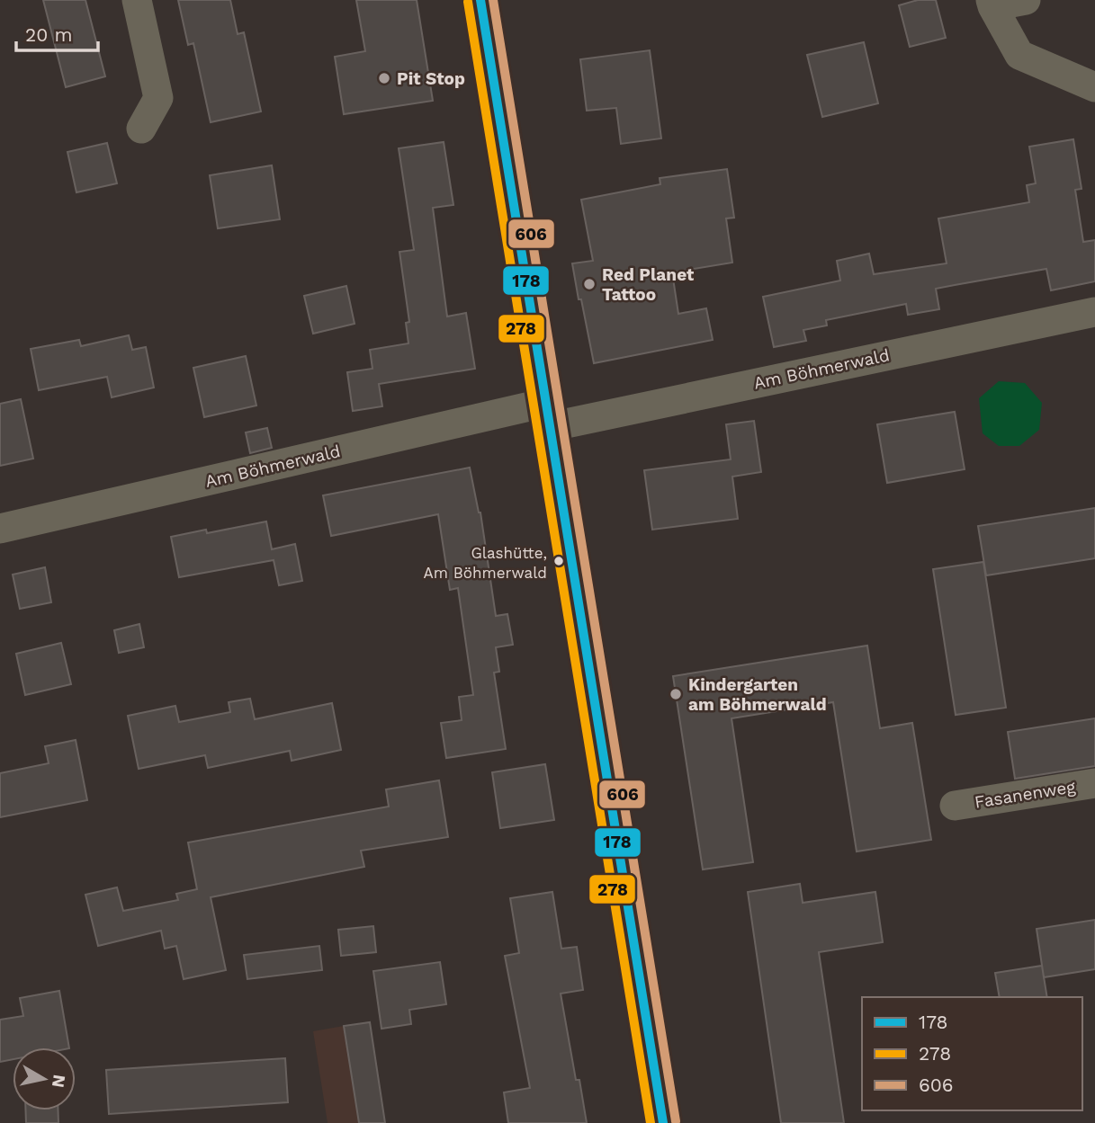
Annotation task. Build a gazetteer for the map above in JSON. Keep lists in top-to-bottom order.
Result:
{
  "streets": {
    "street": ["Am Böhmerwald", "Fasanenweg"]
  },
  "places": [
    "Pit Stop",
    "Red Planet Tattoo",
    "Glashütte, Am Böhmerwald",
    "Kindergarten am Böhmerwald"
  ],
  "lines": ["transit line 178", "transit line 606", "transit line 278"],
  "legend": ["178", "278", "606"],
  "scale_bar": "20 m",
  "north": "right"
}
